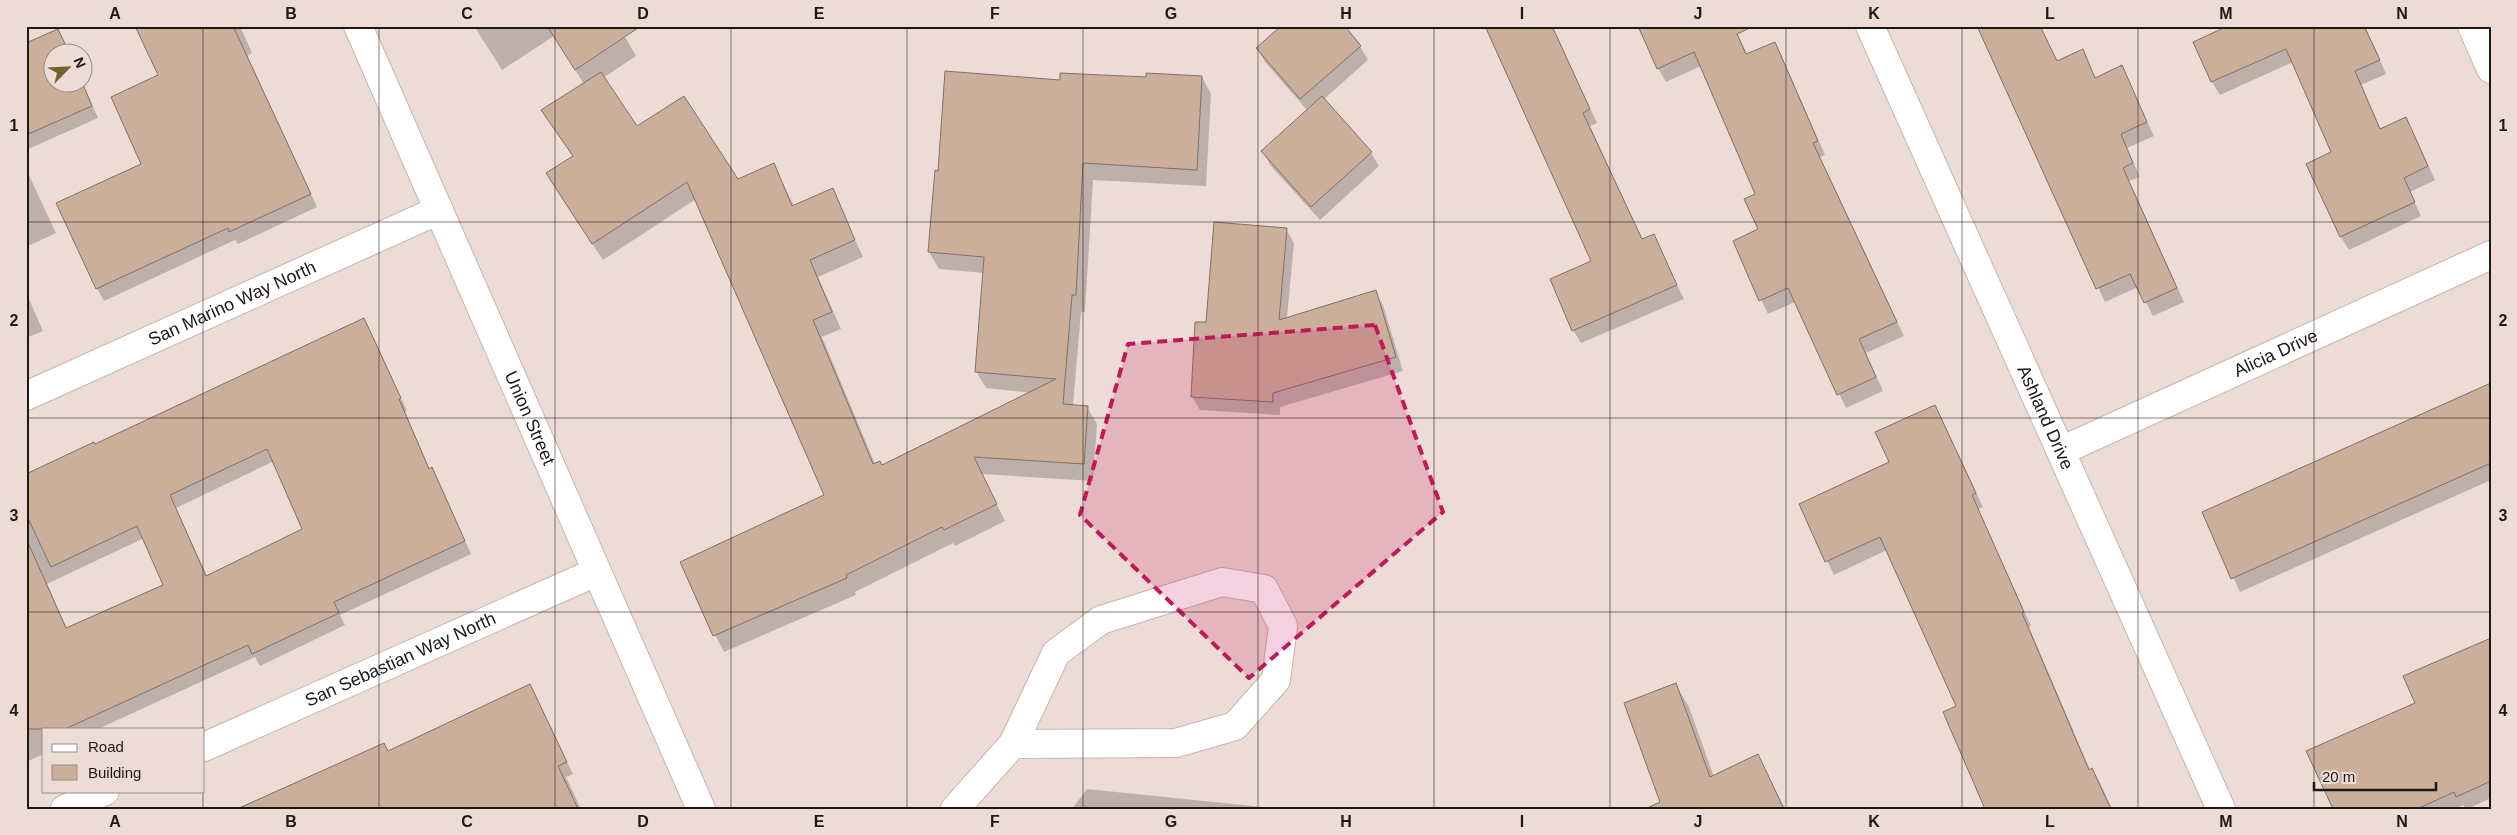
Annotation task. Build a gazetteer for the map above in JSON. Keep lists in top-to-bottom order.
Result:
{
  "streets": {
    "street": [
      "San Marino Way North",
      "Alicia Drive",
      "Ashland Drive",
      "Union Street",
      "San Sebastian Way North"
    ]
  },
  "crossings": [
    ["San Marino Way North", "Union Street"],
    ["Alicia Drive", "Ashland Drive"],
    ["Union Street", "San Sebastian Way North"]
  ],
  "legend": ["Road", "Building"],
  "scale_bar": "20 m",
  "north": "top right",
  "grid": {
    "columns": [
      "A",
      "B",
      "C",
      "D",
      "E",
      "F",
      "G",
      "H",
      "I",
      "J",
      "K",
      "L",
      "M",
      "N"
    ],
    "rows": [
      "1",
      "2",
      "3",
      "4"
    ]
  }
}
